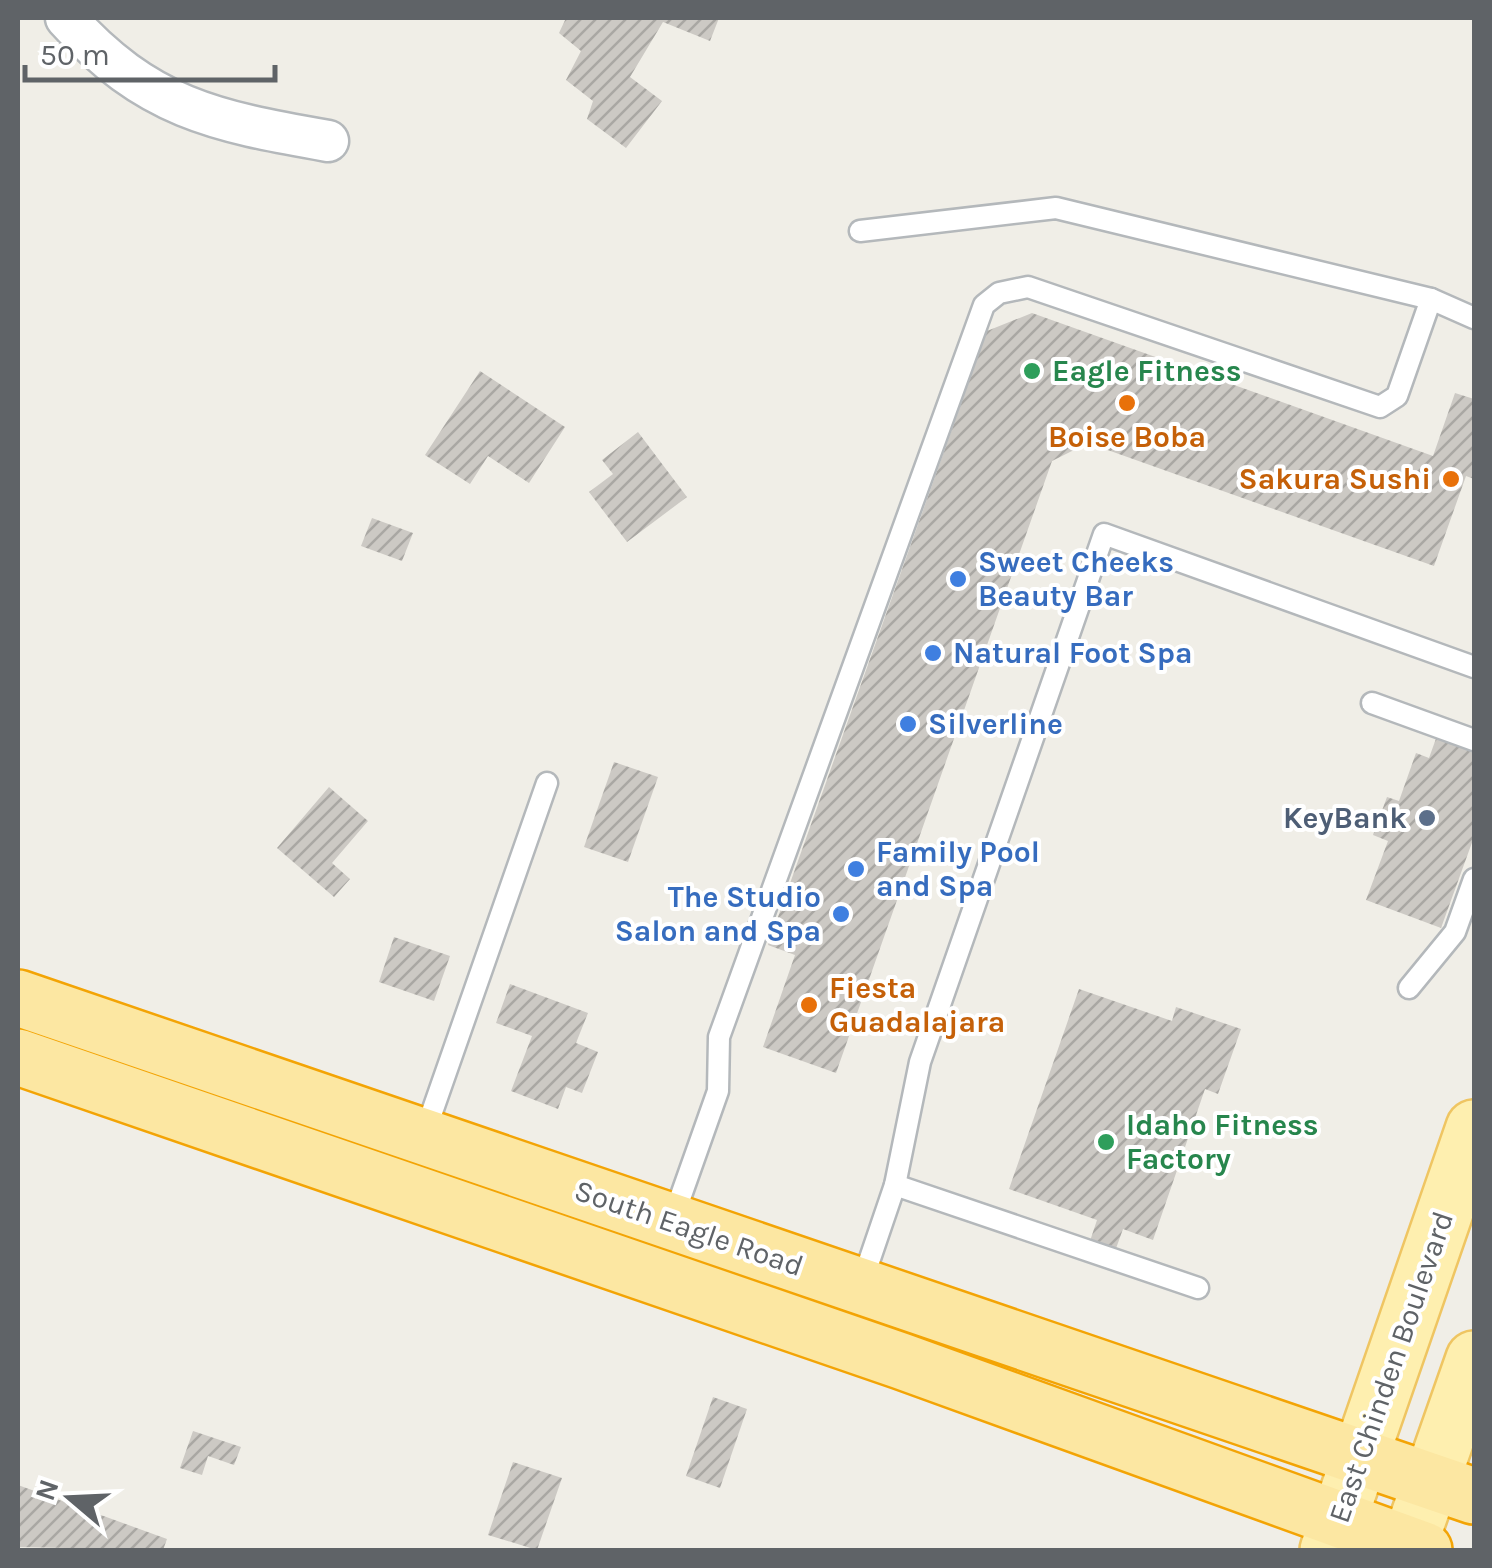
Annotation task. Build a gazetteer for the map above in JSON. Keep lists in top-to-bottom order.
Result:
{
  "streets": {
    "highway": ["South Eagle Road"],
    "main road": ["East Chinden Boulevard"]
  },
  "crossings": [
    ["South Eagle Road", "East Chinden Boulevard"]
  ],
  "places": [
    "Eagle Fitness",
    "Boise Boba",
    "Sakura Sushi",
    "Sweet Cheeks Beauty Bar",
    "Natural Foot Spa",
    "Silverline",
    "KeyBank",
    "Family Pool and Spa",
    "The Studio Salon and Spa",
    "Fiesta Guadalajara",
    "Idaho Fitness Factory"
  ],
  "scale_bar": "50 m",
  "north": "left"
}
